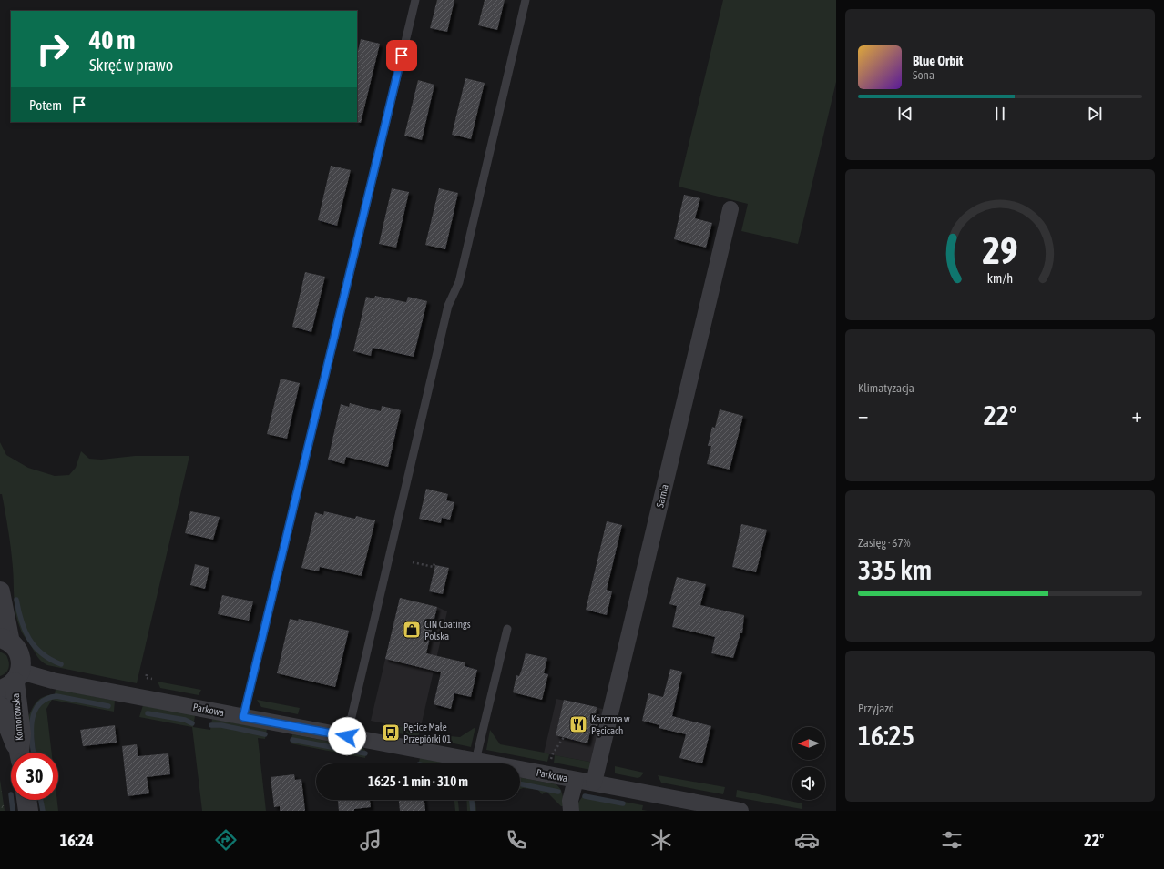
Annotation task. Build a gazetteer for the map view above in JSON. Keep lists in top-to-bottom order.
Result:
{
  "streets": {
    "street": ["Sarnia", "Parkowa", "Komorowska"]
  },
  "crossings": [
    ["Sarnia", "Parkowa"],
    ["Parkowa", "Komorowska"]
  ],
  "places": {
    "shop": ["CIN Coatings Polska"],
    "restaurant": ["Karczma w Pęcicach"],
    "bus stop": ["Pęcice Małe Przepiórki 01"]
  },
  "north": "left",
  "page": {
    "turn": ["40 m", "Skręć w prawo"],
    "song": ["Blue Orbit", "Sona"],
    "then": "Potem",
    "tile": [
      "Klimatyzacja",
      ["Zasięg · 67%", "335 km"],
      ["Przyjazd", "16:25"]
    ],
    "heat": ["−", "22°", "+"],
    "limit": "30",
    "trip": "16:25 · 1 min · 310 m",
    "tabs": ["16:24", "22°"],
    "gauge": ["29", "km/h"]
  }
}
